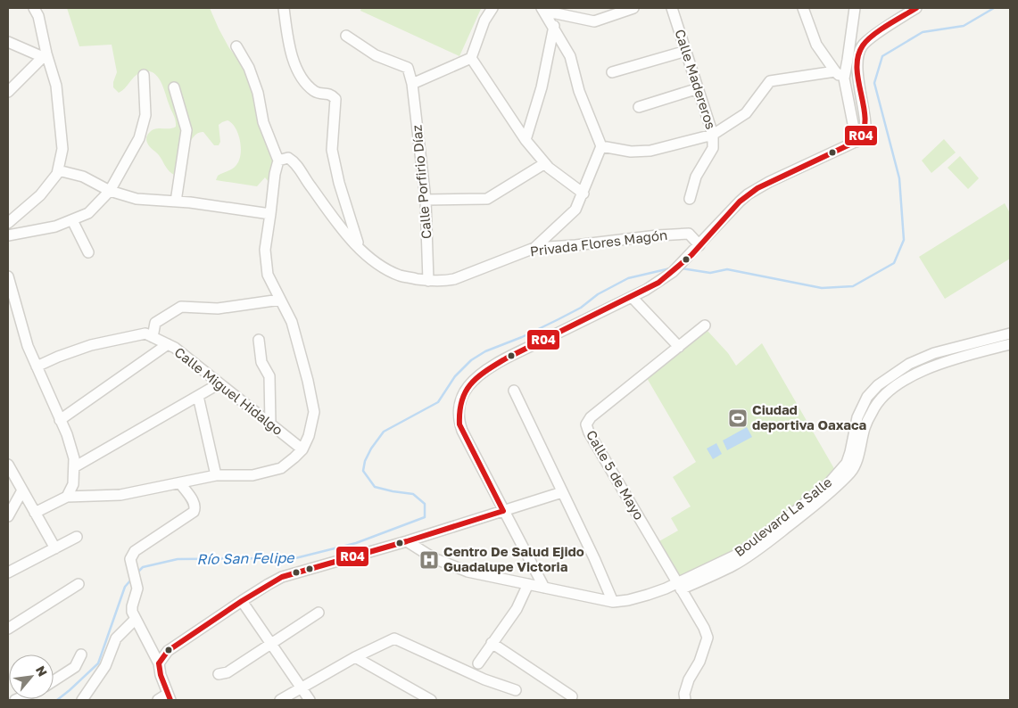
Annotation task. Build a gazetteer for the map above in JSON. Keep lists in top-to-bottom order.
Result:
{
  "streets": {
    "street": [
      "Calle Madereros",
      "Calle Porfirio Díaz",
      "Privada Flores Magón",
      "Calle Miguel Hidalgo",
      "Calle 5 de Mayo",
      "Boulevard La Salle"
    ]
  },
  "crossings": [
    ["Calle Porfirio Díaz", "Privada Flores Magón"],
    ["Calle 5 de Mayo", "Boulevard La Salle"]
  ],
  "water": ["Río San Felipe"],
  "places": {
    "sports": ["Ciudad deportiva Oaxaca"],
    "hospital": ["Centro De Salud Ejido Guadalupe Victoria"]
  },
  "lines": ["transit line R04"],
  "north": "top right"
}
